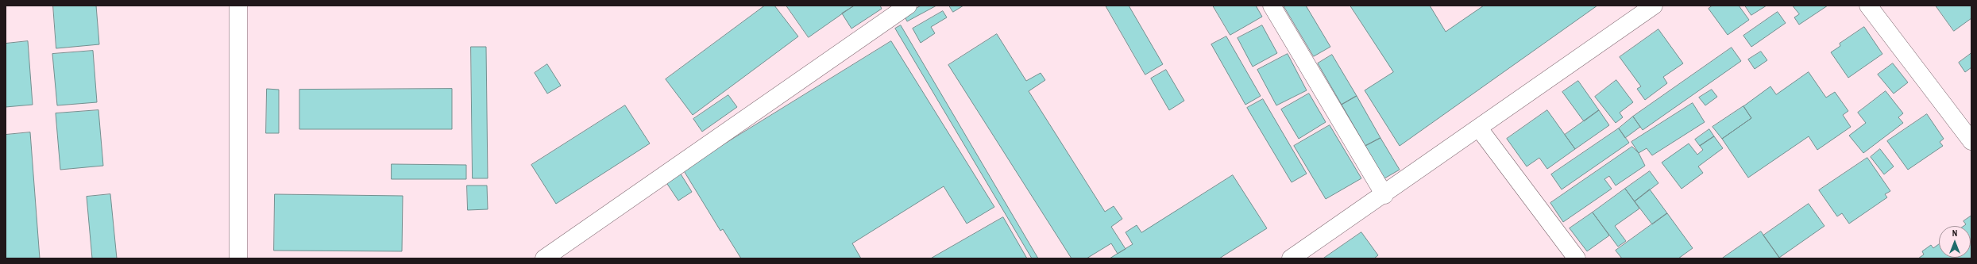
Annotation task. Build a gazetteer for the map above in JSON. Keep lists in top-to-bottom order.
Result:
{
  "north": "top"
}
